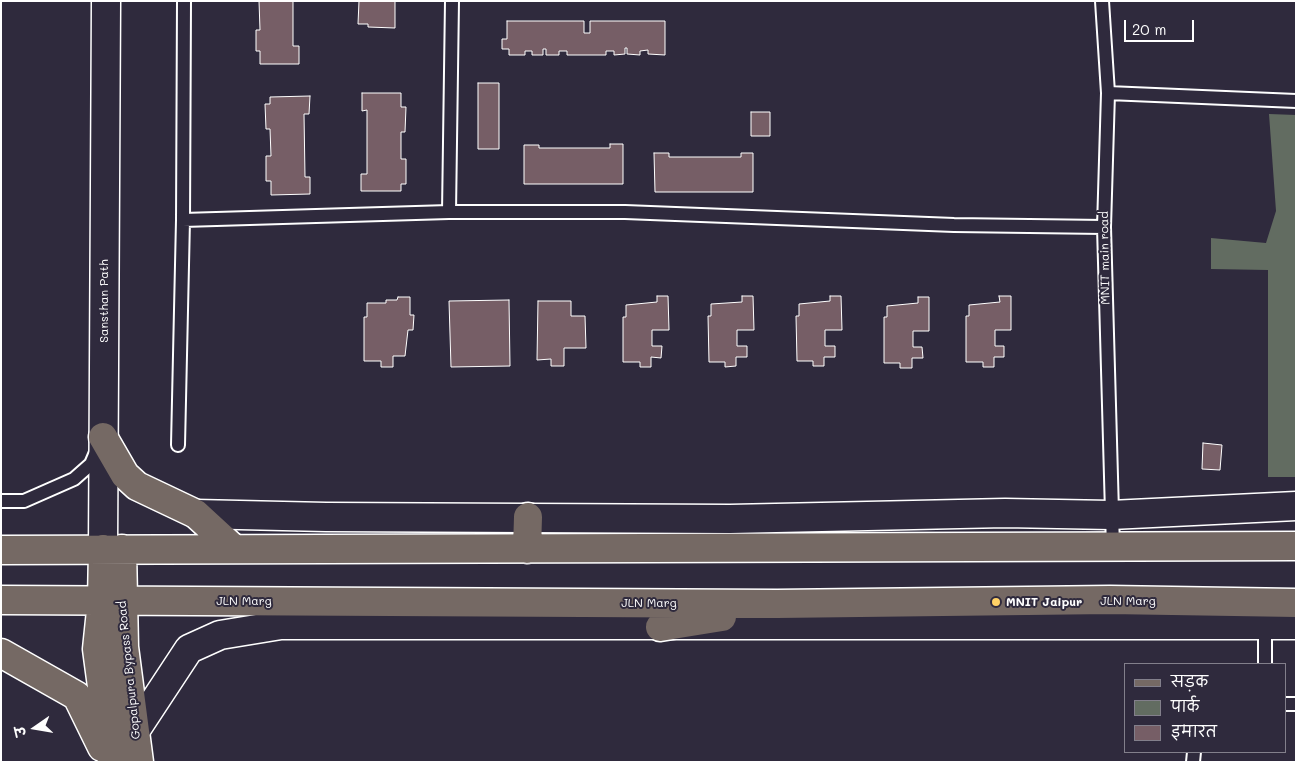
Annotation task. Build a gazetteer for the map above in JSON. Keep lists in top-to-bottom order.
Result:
{
  "streets": {
    "main road": ["JLN Marg", "Gopalpura Bypass Road"],
    "street": ["Sansthan Path"],
    "lane": ["MNIT main road"]
  },
  "crossings": [
    ["JLN Marg", "Gopalpura Bypass Road"]
  ],
  "places": ["MNIT Jaipur"],
  "legend": ["सड़क", "पार्क", "इमारत"],
  "scale_bar": "20 m",
  "north": "left"
}
